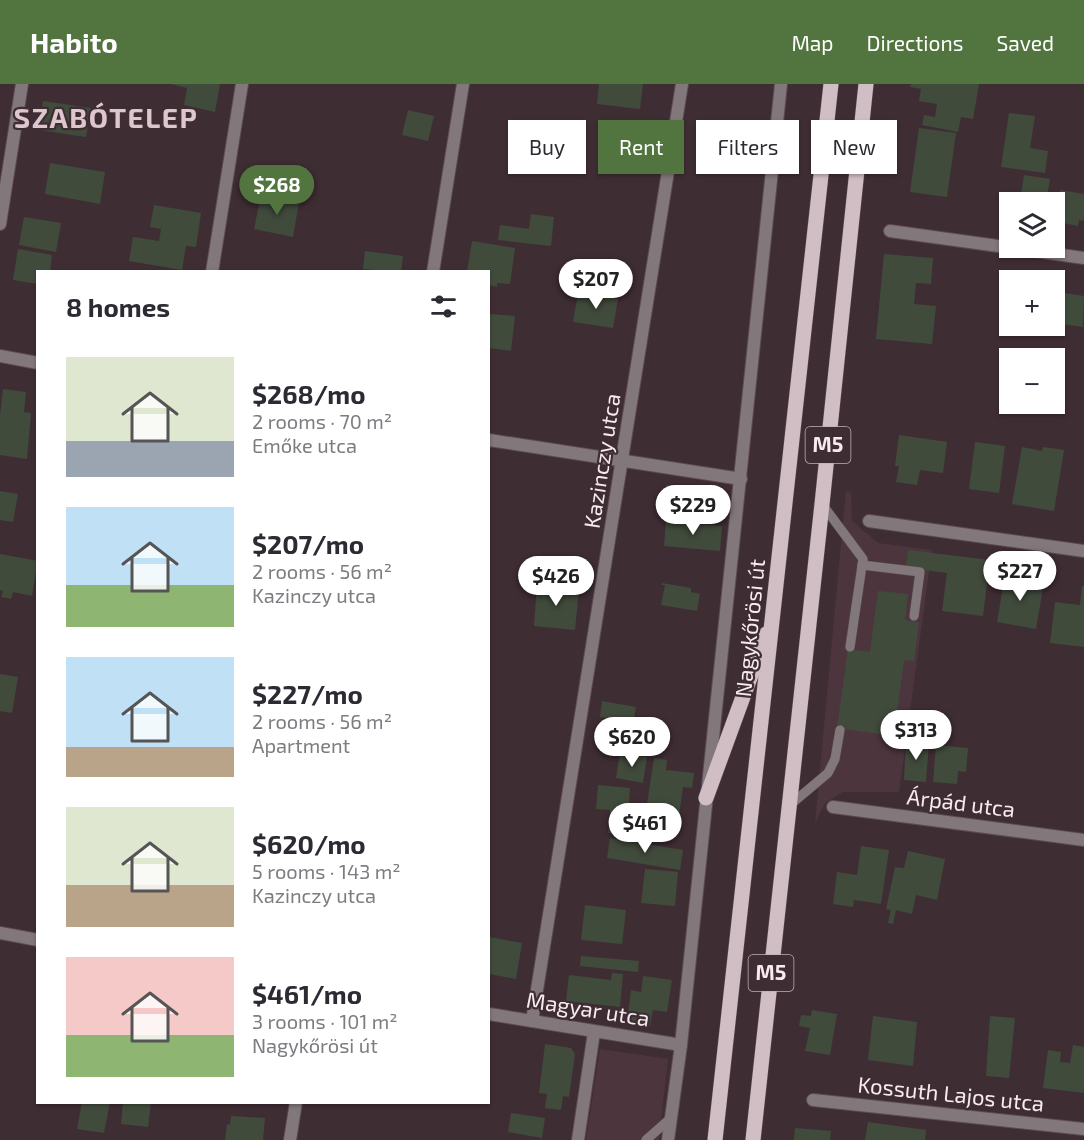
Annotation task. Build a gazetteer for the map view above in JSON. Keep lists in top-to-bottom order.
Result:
{
  "streets": {
    "main road": ["M5", "Nagykőrösi út"],
    "street": [
      "Kazinczy utca",
      "Árpád utca",
      "Magyar utca",
      "Kossuth Lajos utca"
    ]
  },
  "crossings": [
    ["Kazinczy utca", "Magyar utca"],
    ["Nagykőrösi út", "Magyar utca"]
  ],
  "districts": ["SZABÓTELEP"],
  "page": {
    "header": "Habito",
    "nav": ["Map", "Directions", "Saved"],
    "chip": [
      "Buy",
      "Rent",
      "Filters",
      "New"
    ],
    "price": [
      "$268",
      "$207",
      "$229",
      "$227",
      "$426",
      "$313",
      "$620",
      "$461"
    ],
    "map_buttons": ["+", "−"],
    "heading": "8 homes",
    "list": [
      {
        "name": "$268/mo",
        "note": "2 rooms · 70 m² · Emőke utca"
      },
      {
        "name": "$207/mo",
        "note": "2 rooms · 56 m² · Kazinczy utca"
      },
      {
        "name": "$227/mo",
        "note": "2 rooms · 56 m² · Apartment"
      },
      {
        "name": "$620/mo",
        "note": "5 rooms · 143 m² · Kazinczy utca"
      },
      {
        "name": "$461/mo",
        "note": "3 rooms · 101 m² · Nagykőrösi út"
      }
    ]
  }
}
